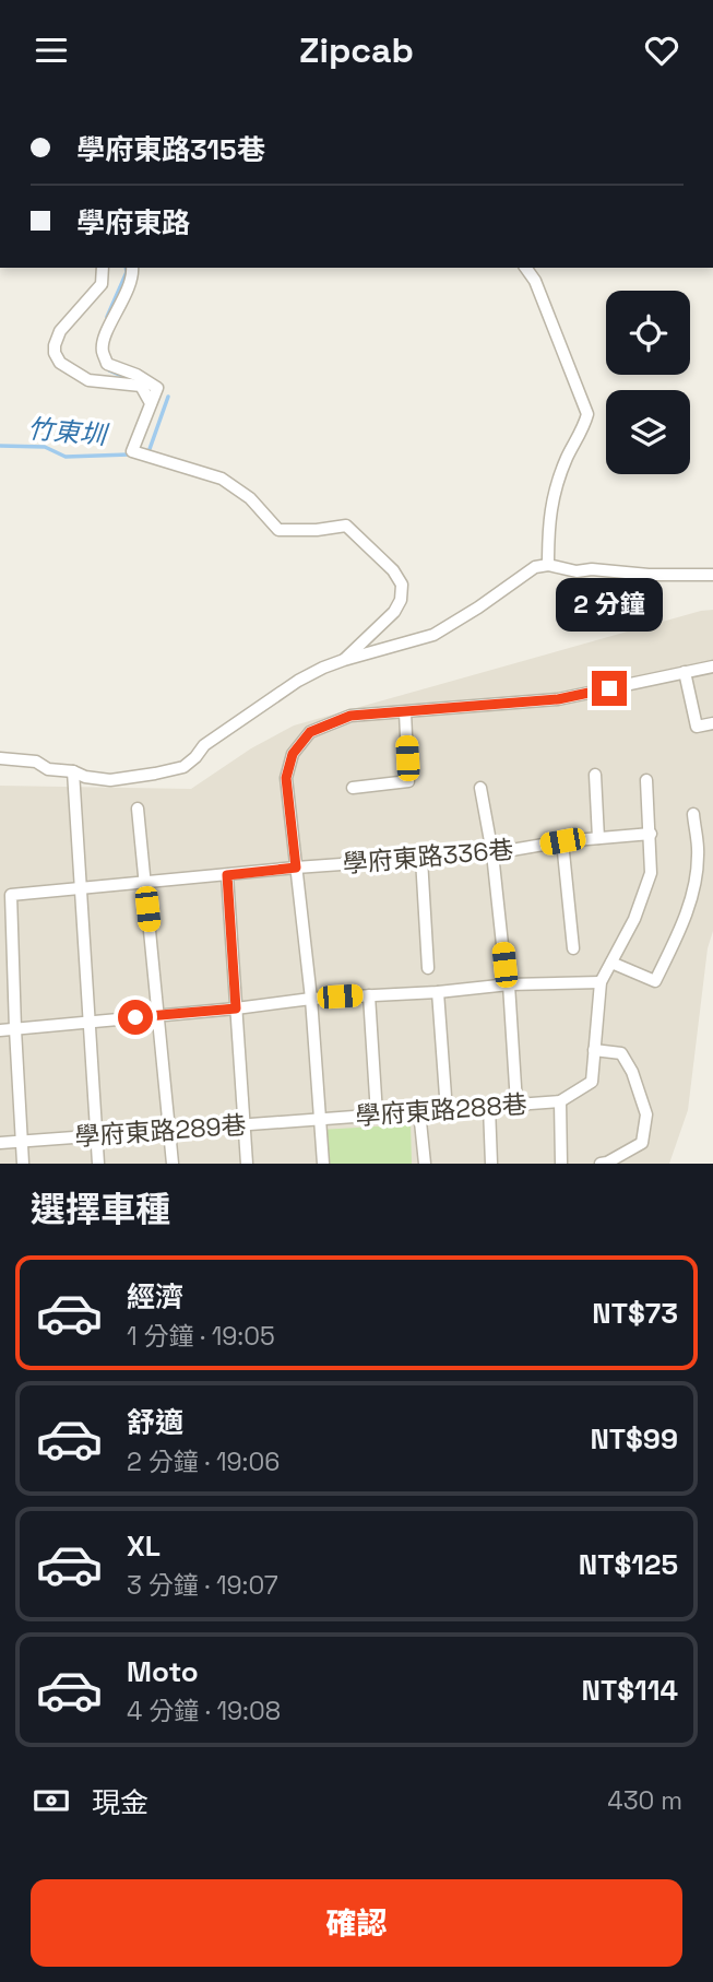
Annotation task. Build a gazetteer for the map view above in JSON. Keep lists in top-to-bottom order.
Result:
{
  "streets": {
    "street": ["學府東路336巷", "學府東路288巷", "學府東路289巷"]
  },
  "crossings": [
    ["學府東路288巷", "學府東路289巷"]
  ],
  "water": ["竹東圳"],
  "page": {
    "header": "Zipcab",
    "banner": ["學府東路315巷", "學府東路"],
    "bubble": "2 分鐘",
    "heading": "選擇車種",
    "list": [
      {
        "name": "經濟",
        "note": "1 分鐘 · 19:05",
        "value": "NT$73"
      },
      {
        "name": "舒適",
        "note": "2 分鐘 · 19:06",
        "value": "NT$99"
      },
      {
        "name": "XL",
        "note": "3 分鐘 · 19:07",
        "value": "NT$125"
      },
      {
        "name": "Moto",
        "note": "4 分鐘 · 19:08",
        "value": "NT$114"
      }
    ],
    "pay": ["現金", "430 m"],
    "buttons": "確認"
  }
}
